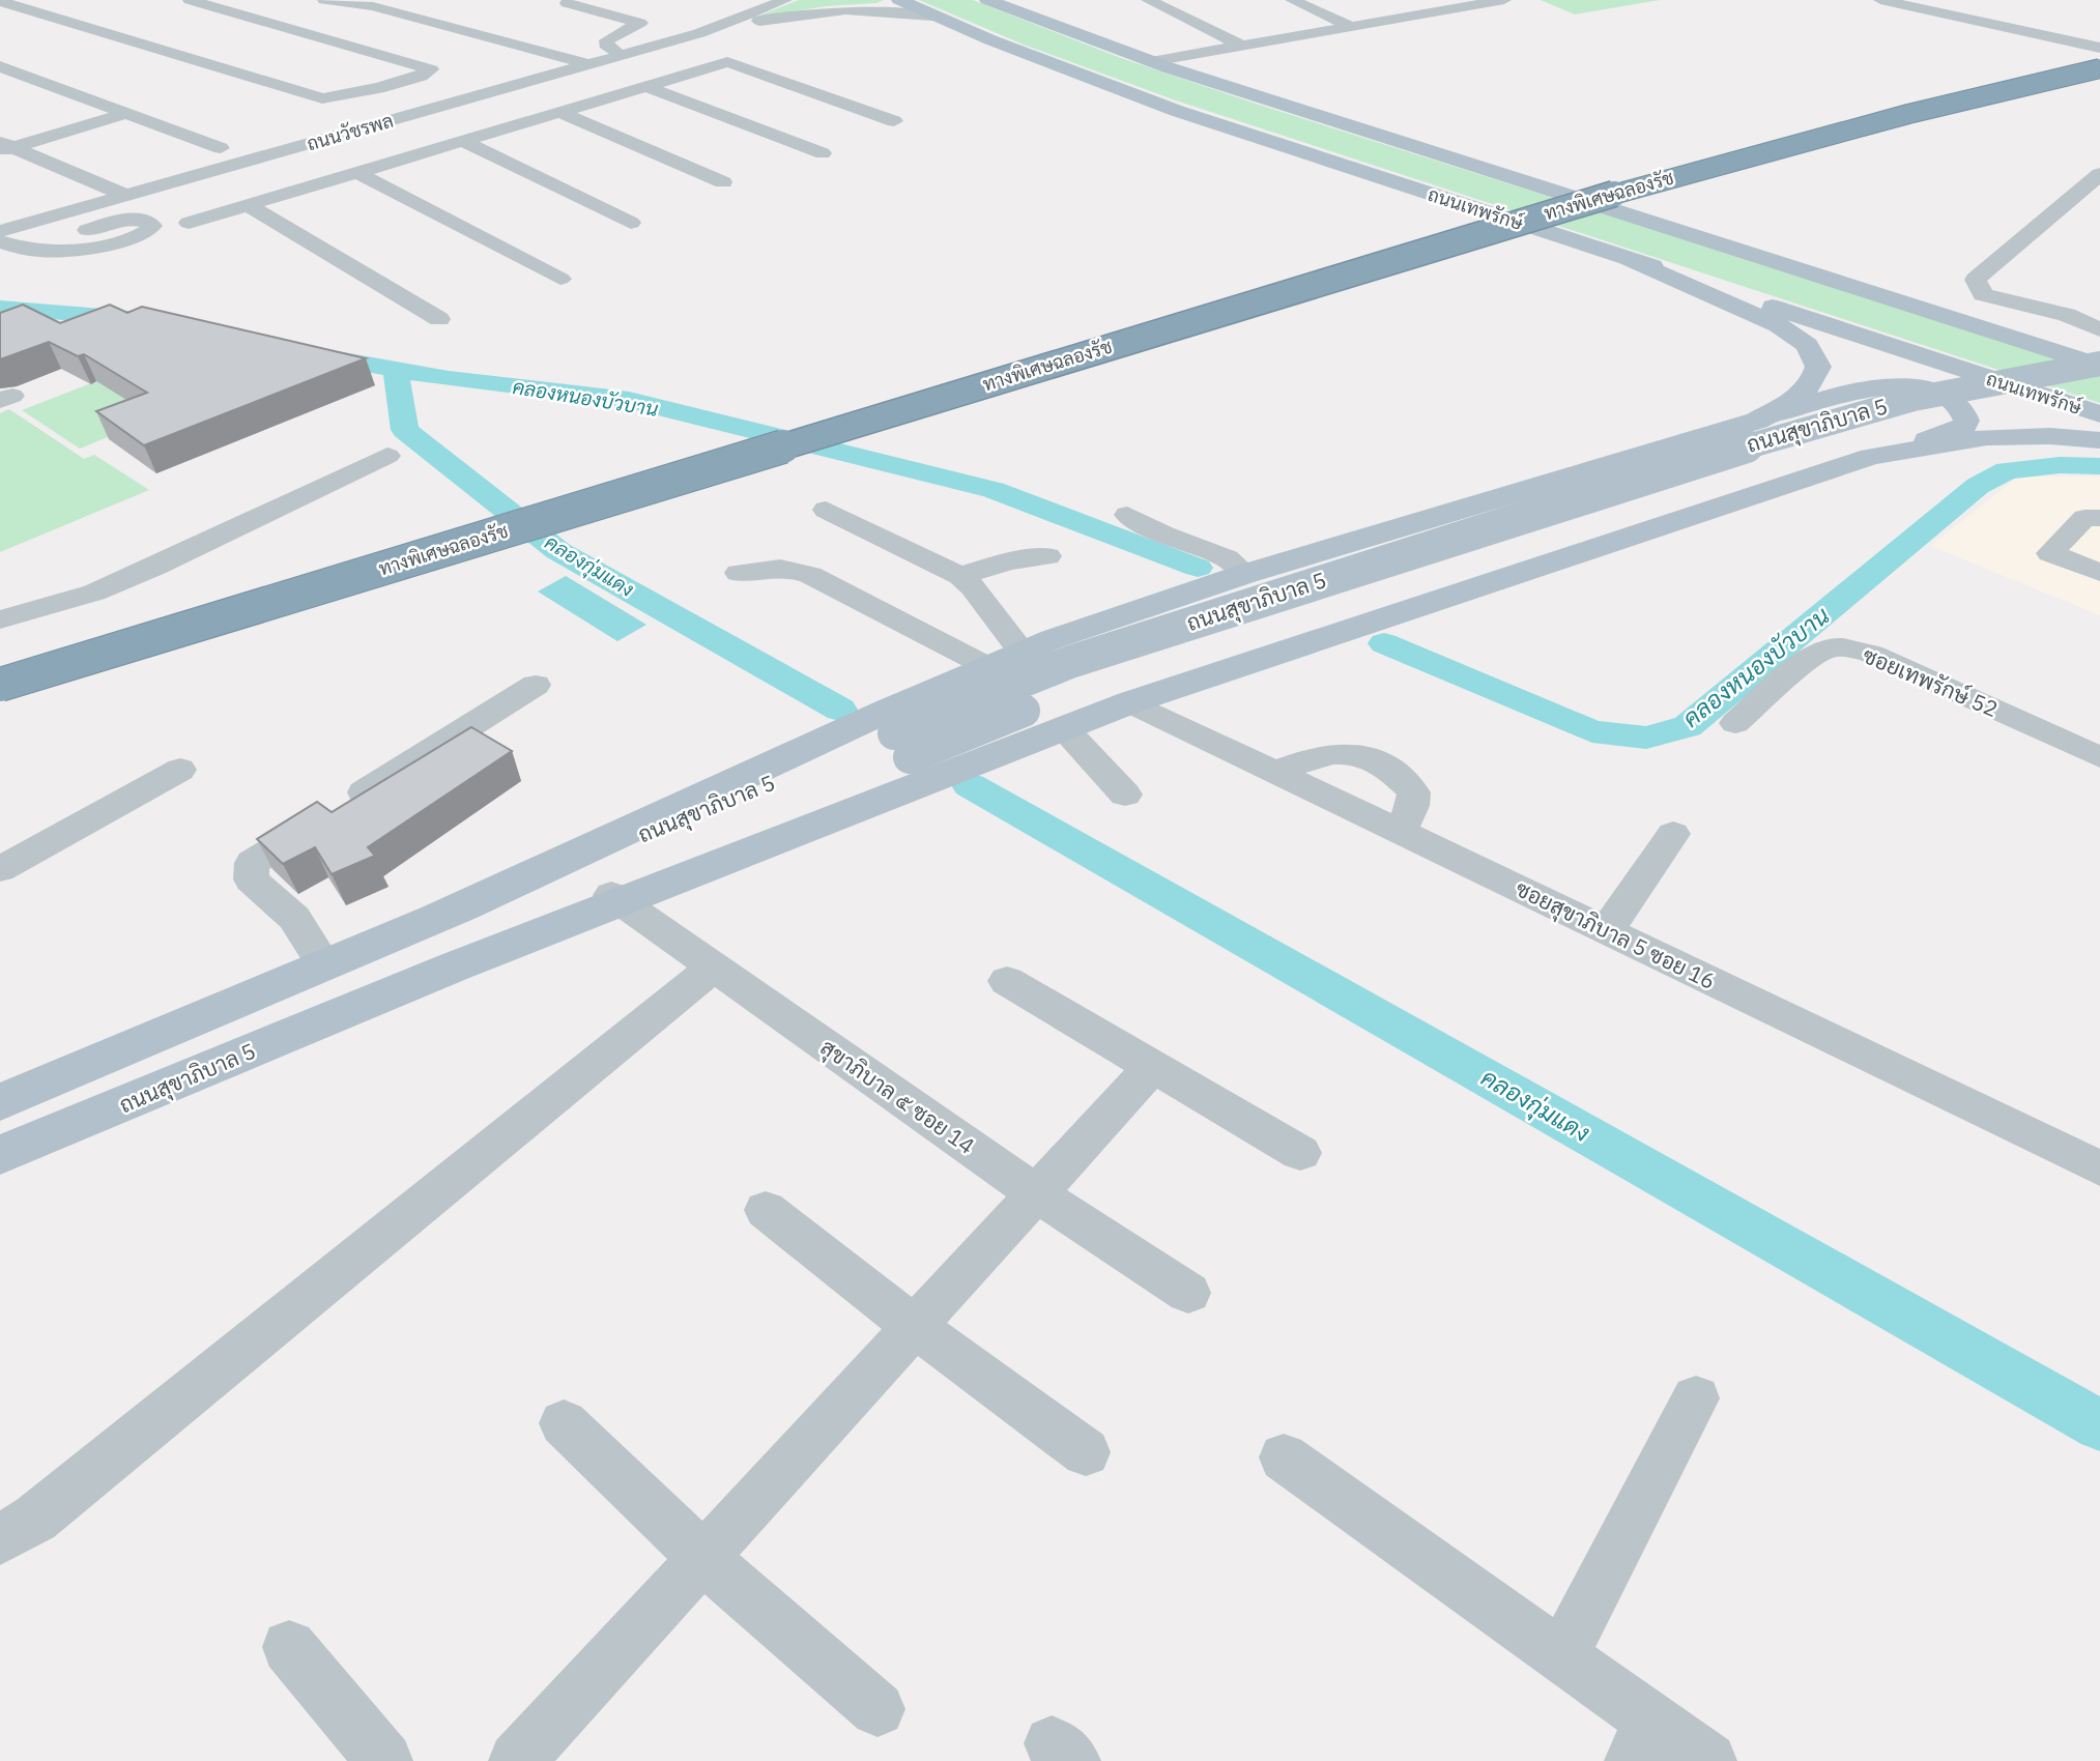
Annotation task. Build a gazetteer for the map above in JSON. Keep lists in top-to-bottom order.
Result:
{
  "streets": {
    "highway": ["ทางพิเศษฉลองรัช"],
    "main road": ["ถนนเทพรักษ์", "ถนนสุขาภิบาล 5"],
    "street": [
      "ถนนวัชรพล",
      "ซอยเทพรักษ์ 52",
      "ซอยสุขาภิบาล 5 ซอย 16",
      "สุขาภิบาล ๕ ซอย 14"
    ]
  },
  "crossings": [
    ["ถนนวัชรพล", "ถนนเทพรักษ์"],
    ["ถนนเทพรักษ์", "ถนนสุขาภิบาล 5"],
    ["ถนนสุขาภิบาล 5", "ซอยสุขาภิบาล 5 ซอย 16"],
    ["ถนนสุขาภิบาล 5", "สุขาภิบาล ๕ ซอย 14"]
  ],
  "water": ["คลองหนองบัวบาน", "คลองกุ่มแดง"]
}
